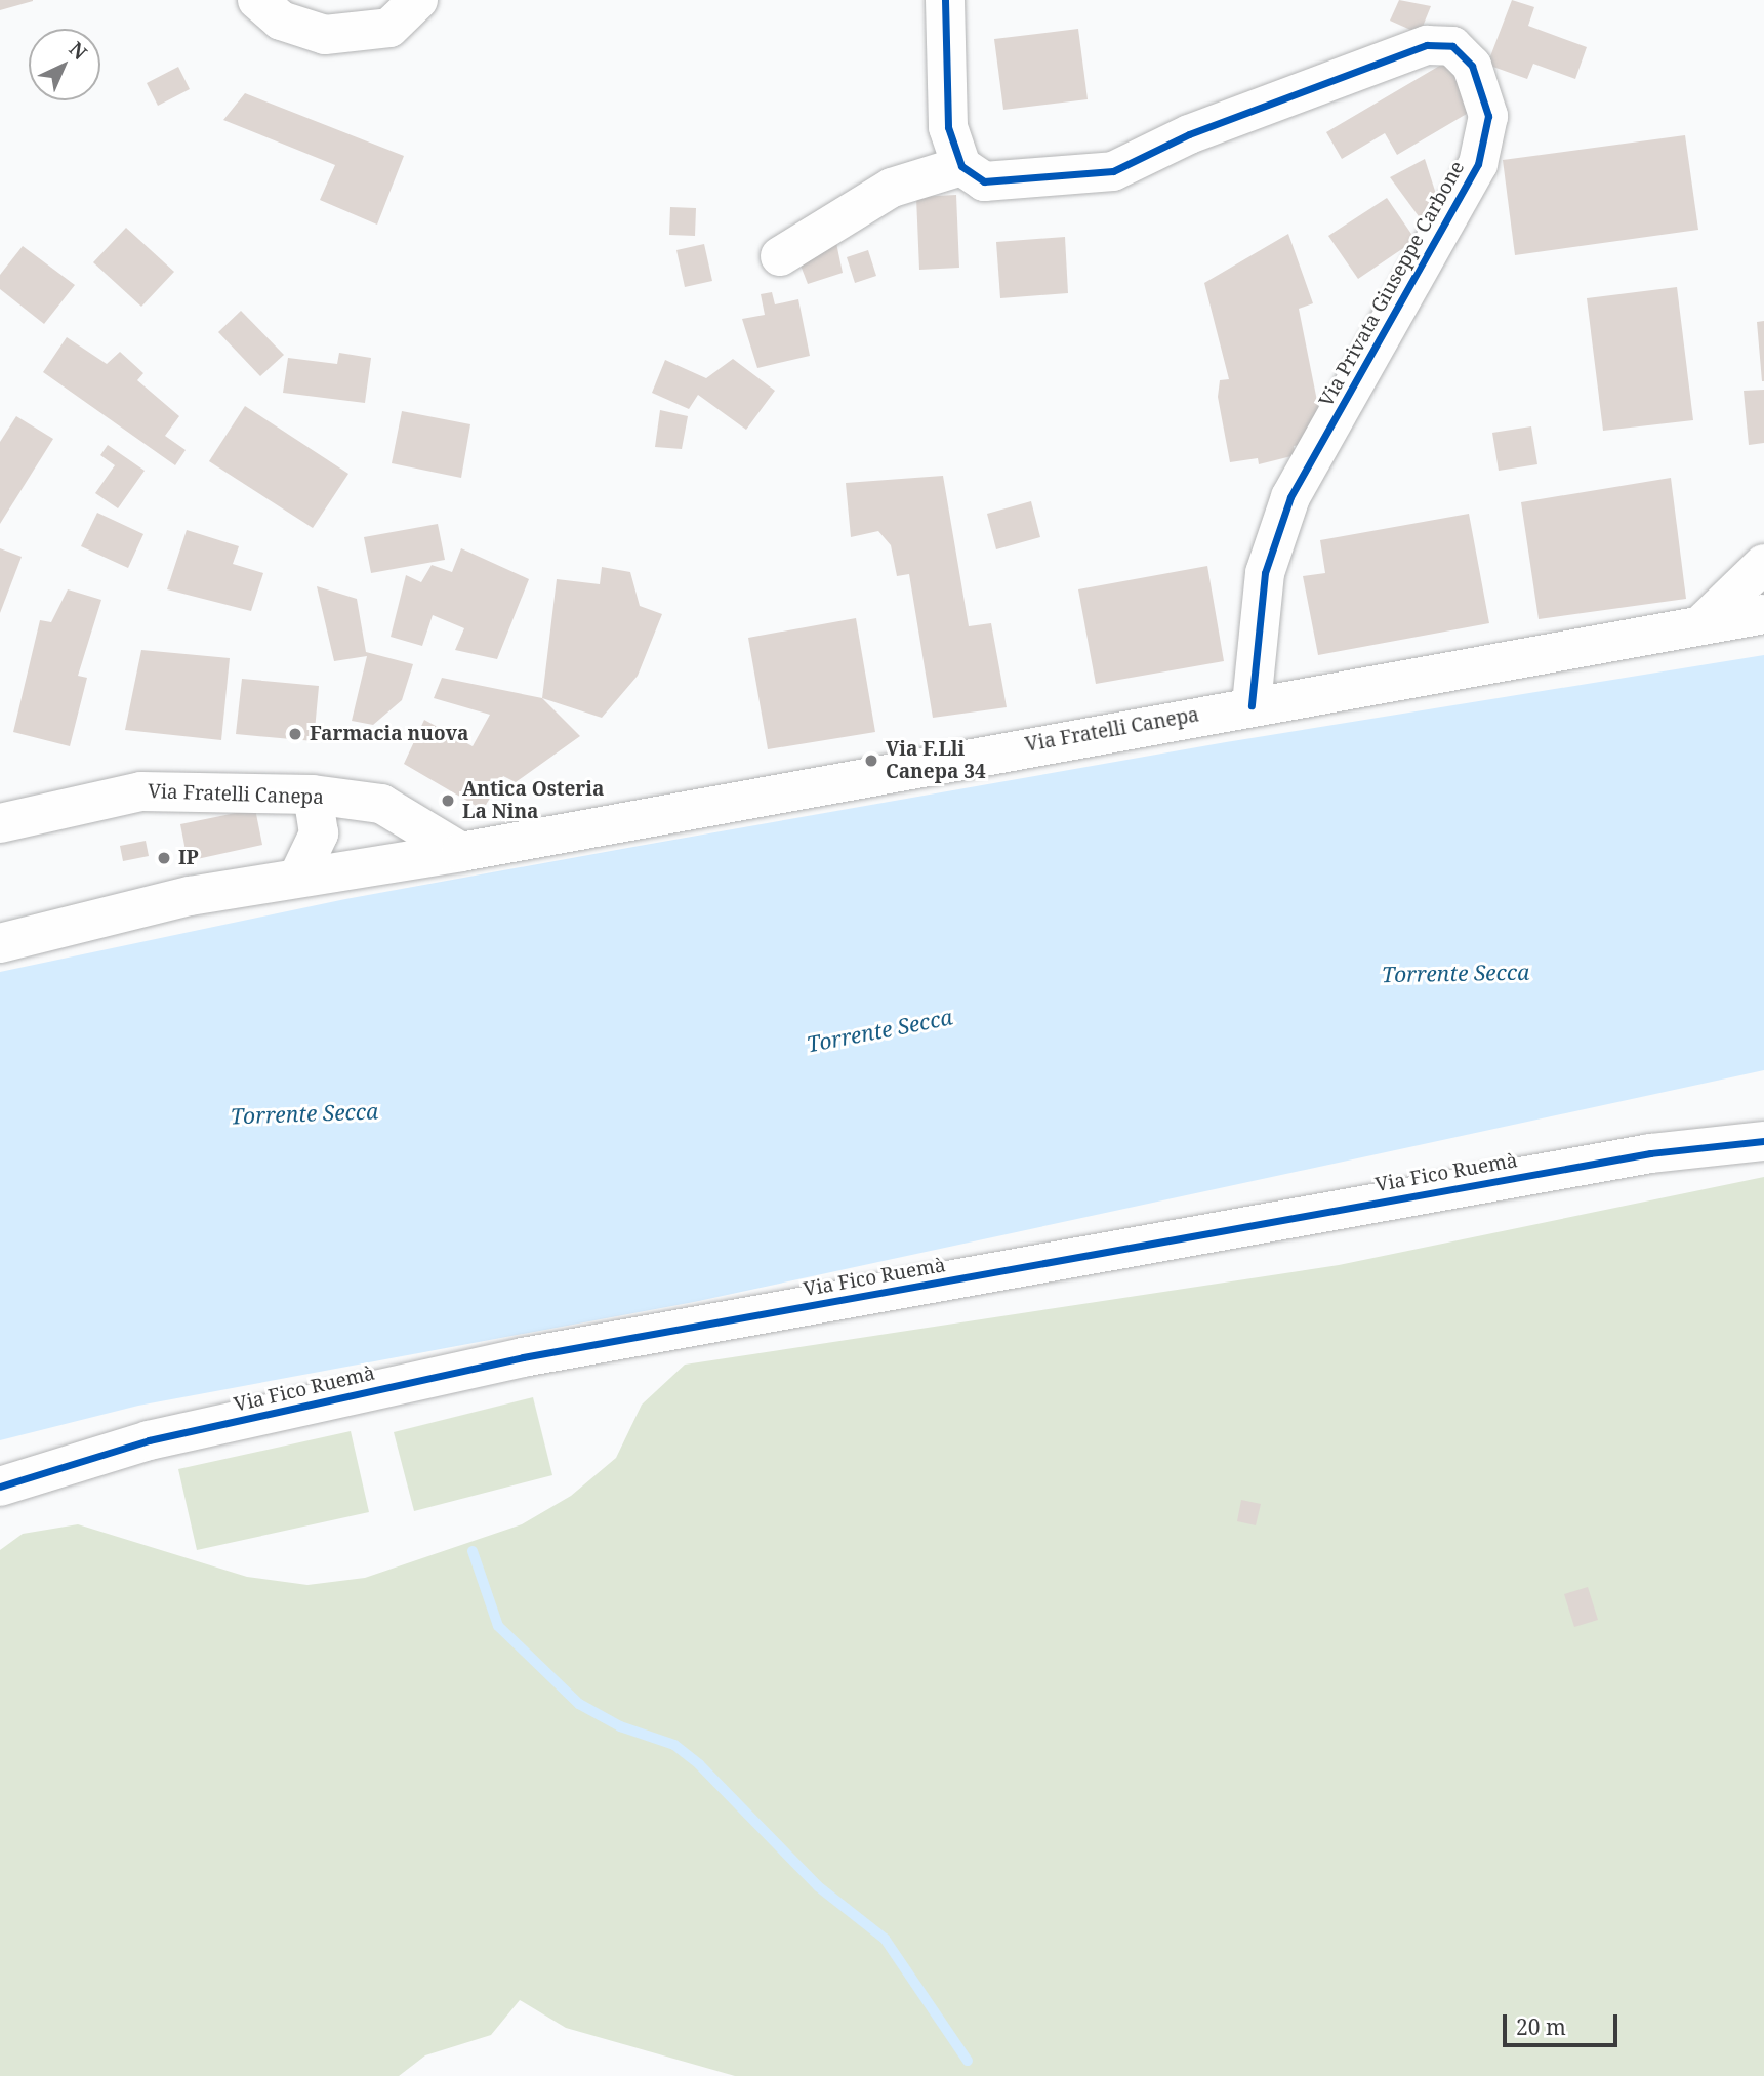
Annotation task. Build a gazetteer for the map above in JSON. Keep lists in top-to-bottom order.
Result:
{
  "streets": {
    "street": ["Via Privata Giuseppe Carbone", "Via Fratelli Canepa", "Via Fico Ruemà"]
  },
  "crossings": [
    ["Via Privata Giuseppe Carbone", "Via Fratelli Canepa"]
  ],
  "water": ["Torrente Secca"],
  "places": [
    "Farmacia nuova",
    "Via F.Lli Canepa 34",
    "Antica Osteria La Nina",
    "IP"
  ],
  "scale_bar": "20 m",
  "north": "top right"
}
